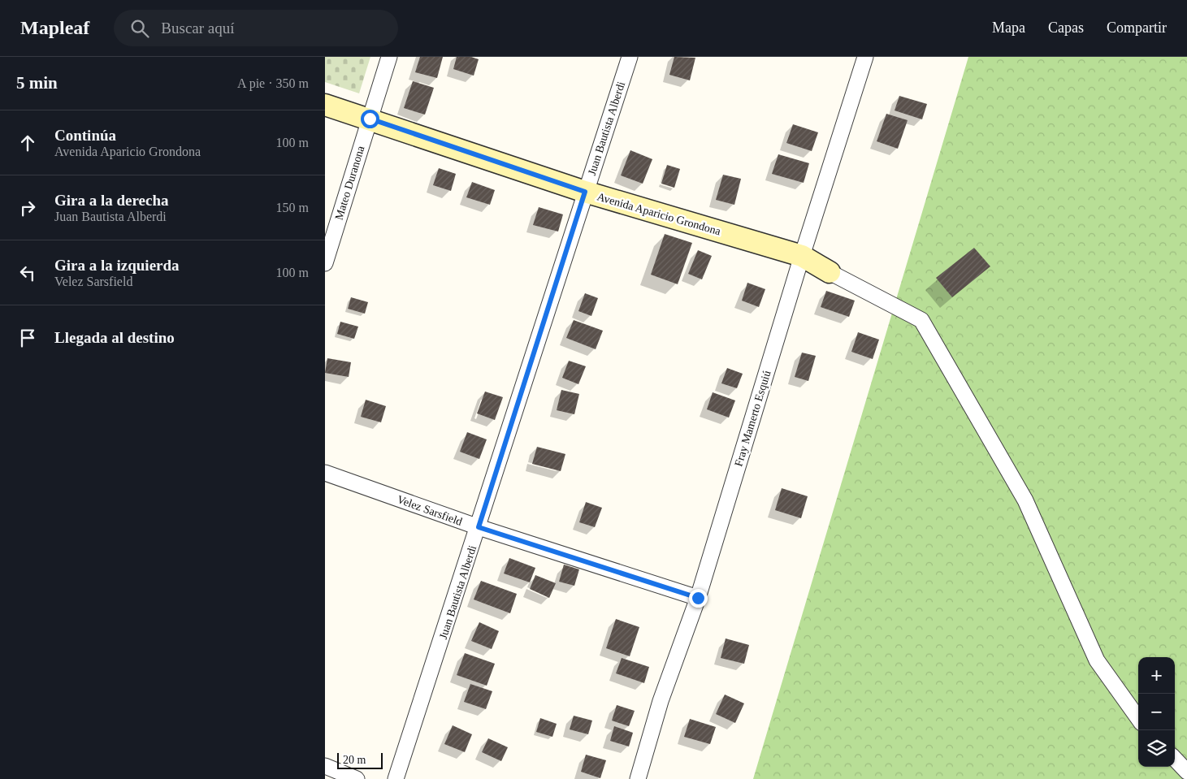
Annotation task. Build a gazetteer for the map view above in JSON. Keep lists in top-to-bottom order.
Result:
{
  "streets": {
    "main road": ["Avenida Aparicio Grondona"],
    "street": [
      "Juan Bautista Alberdi",
      "Mateo Duranona",
      "Fray Mamerto Esquiú",
      "Velez Sarsfield"
    ]
  },
  "crossings": [
    ["Juan Bautista Alberdi", "Avenida Aparicio Grondona"],
    ["Juan Bautista Alberdi", "Velez Sarsfield"],
    ["Mateo Duranona", "Avenida Aparicio Grondona"],
    ["Avenida Aparicio Grondona", "Fray Mamerto Esquiú"],
    ["Fray Mamerto Esquiú", "Velez Sarsfield"]
  ],
  "scale_bar": "20 m",
  "page": {
    "header": "Mapleaf",
    "search": "Buscar aquí",
    "nav": ["Mapa", "Capas", "Compartir"],
    "heading": ["5 min", "A pie · 350 m"],
    "list": [
      ["Continúa", "Avenida Aparicio Grondona", "100 m"],
      ["Gira a la derecha", "Juan Bautista Alberdi", "150 m"],
      ["Gira a la izquierda", "Velez Sarsfield", "100 m"],
      "Llegada al destino"
    ],
    "map_buttons": ["+", "−"],
    "scale": "20 m"
  }
}
